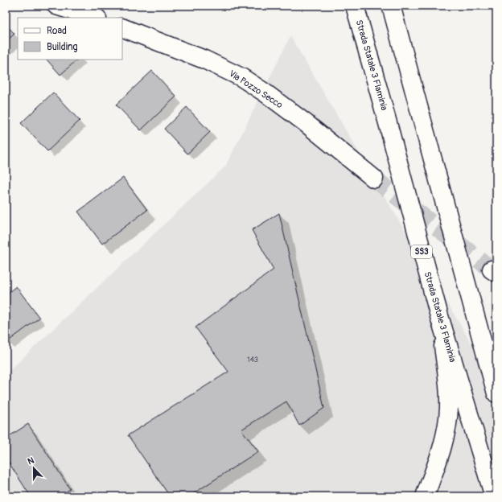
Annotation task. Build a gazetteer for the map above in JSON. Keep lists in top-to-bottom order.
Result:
{
  "streets": {
    "main road": ["Strada Statale 3 Flaminia", "Via Pozzo Secco", "SS3"]
  },
  "house_numbers": ["143"],
  "legend": ["Road", "Building"],
  "north": "top"
}
